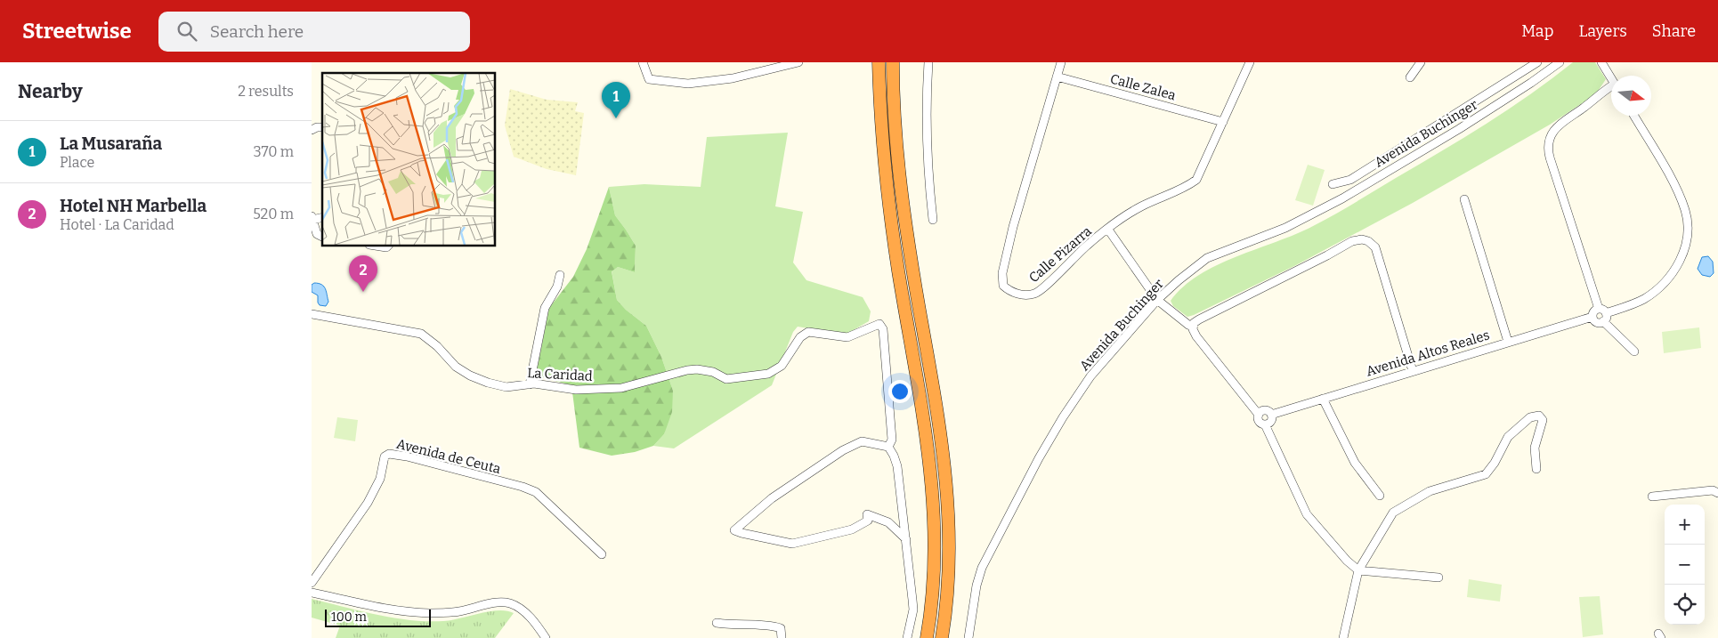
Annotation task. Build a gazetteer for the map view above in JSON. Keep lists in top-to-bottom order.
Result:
{
  "streets": {
    "street": [
      "Calle Zalea",
      "Avenida Buchinger",
      "Calle Pizarra",
      "Avenida Altos Reales",
      "La Caridad",
      "Avenida de Ceuta"
    ]
  },
  "crossings": [
    ["Calle Zalea", "Calle Pizarra"]
  ],
  "scale_bar": "100 m",
  "north": "right",
  "page": {
    "header": "Streetwise",
    "search": "Search here",
    "nav": ["Map", "Layers", "Share"],
    "heading": ["Nearby", "2 results"],
    "pins": ["1", "2"],
    "list": [
      {
        "mark": "1",
        "name": "La Musaraña",
        "note": "Place",
        "value": "370 m"
      },
      {
        "mark": "2",
        "name": "Hotel NH Marbella",
        "note": "Hotel · La Caridad",
        "value": "520 m"
      }
    ],
    "map_buttons": ["+", "−"],
    "scale": "100 m"
  }
}
